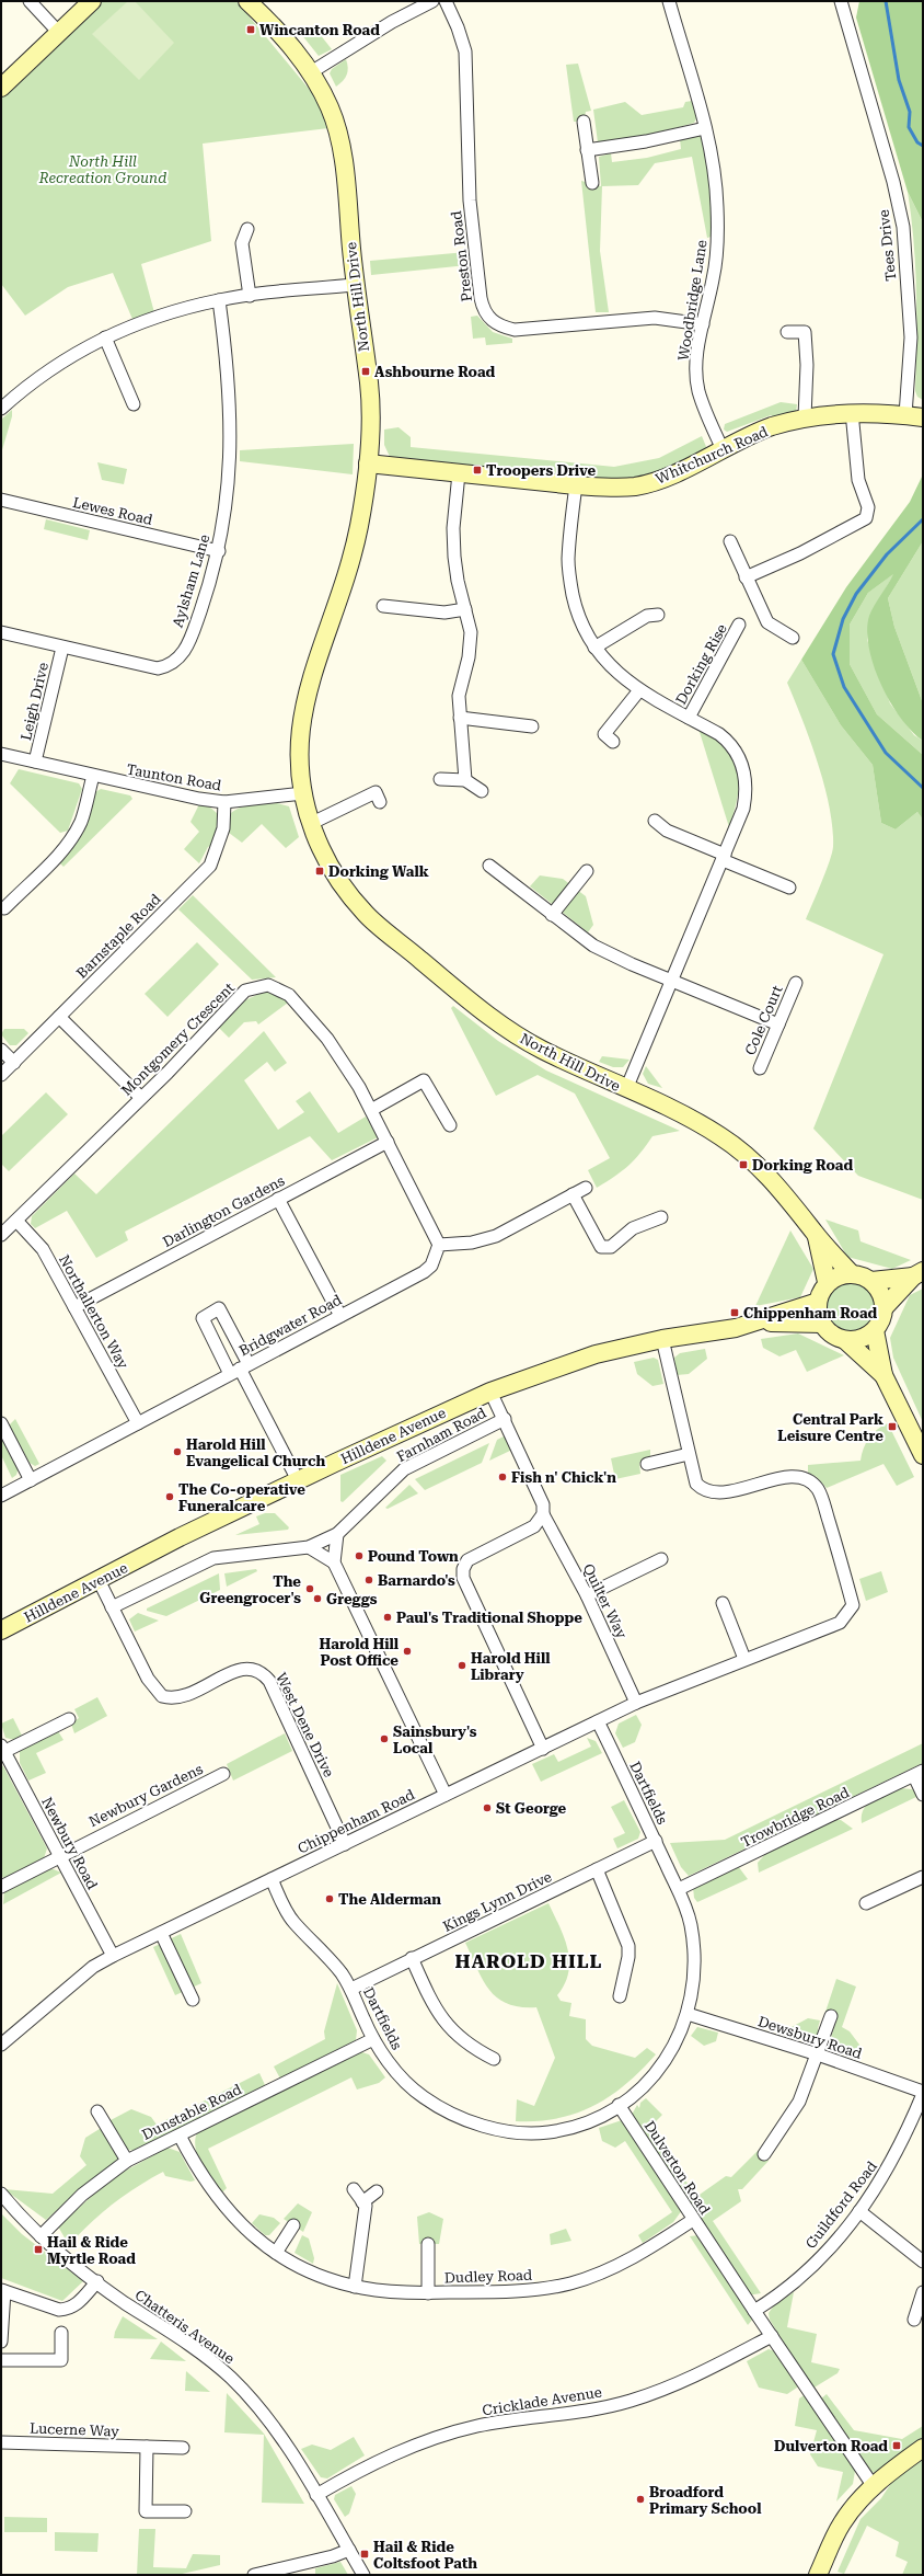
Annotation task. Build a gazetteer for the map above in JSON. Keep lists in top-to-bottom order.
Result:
{
  "streets": {
    "street": [
      "Tees Drive",
      "Preston Road",
      "North Hill Drive",
      "Woodbridge Lane",
      "Whitchurch Road",
      "Lewes Road",
      "Aylsham Lane",
      "Dorking Rise",
      "Leigh Drive",
      "Taunton Road",
      "Barnstaple Road",
      "Cole Court",
      "Montgomery Crescent",
      "Darlington Gardens",
      "Northallerton Way",
      "Bridgwater Road",
      "Farnham Road",
      "Hilldene Avenue",
      "Quilter Way",
      "West Dene Drive",
      "Dartfields",
      "Newbury Gardens",
      "Trowbridge Road",
      "Chippenham Road",
      "Newbury Road",
      "Kings Lynn Drive",
      "Dewsbury Road",
      "Dunstable Road",
      "Dulverton Road",
      "Guildford Road",
      "Dudley Road",
      "Chatteris Avenue",
      "Cricklade Avenue",
      "Lucerne Way"
    ]
  },
  "crossings": [
    ["Tees Drive", "Whitchurch Road"],
    ["Preston Road", "Woodbridge Lane"],
    ["North Hill Drive", "Whitchurch Road"],
    ["North Hill Drive", "Taunton Road"],
    ["North Hill Drive", "Hilldene Avenue"],
    ["Woodbridge Lane", "Whitchurch Road"],
    ["Lewes Road", "Aylsham Lane"],
    ["Aylsham Lane", "Leigh Drive"],
    ["Leigh Drive", "Taunton Road"],
    ["Taunton Road", "Barnstaple Road"],
    ["Montgomery Crescent", "Darlington Gardens"],
    ["Montgomery Crescent", "Northallerton Way"],
    ["Montgomery Crescent", "Bridgwater Road"],
    ["Darlington Gardens", "Northallerton Way"],
    ["Northallerton Way", "Bridgwater Road"],
    ["Farnham Road", "Quilter Way"],
    ["Farnham Road", "West Dene Drive"],
    ["Hilldene Avenue", "Quilter Way"],
    ["Hilldene Avenue", "West Dene Drive"],
    ["Hilldene Avenue", "Chippenham Road"],
    ["Quilter Way", "Chippenham Road"],
    ["West Dene Drive", "Chippenham Road"],
    ["Dartfields", "Trowbridge Road"],
    ["Dartfields", "Chippenham Road"],
    ["Dartfields", "Kings Lynn Drive"],
    ["Dartfields", "Dewsbury Road"],
    ["Dartfields", "Dunstable Road"],
    ["Dartfields", "Dulverton Road"],
    ["Newbury Gardens", "Newbury Road"],
    ["Chippenham Road", "Newbury Road"],
    ["Dewsbury Road", "Guildford Road"],
    ["Dunstable Road", "Dudley Road"],
    ["Dunstable Road", "Chatteris Avenue"],
    ["Dulverton Road", "Guildford Road"],
    ["Dulverton Road", "Dudley Road"],
    ["Dulverton Road", "Cricklade Avenue"],
    ["Chatteris Avenue", "Cricklade Avenue"]
  ],
  "districts": ["HAROLD HILL"],
  "parks": ["North Hill Recreation Ground"],
  "places": {
    "transit": [
      "Wincanton Road",
      "Ashbourne Road",
      "Troopers Drive",
      "Dorking Walk",
      "Dorking Road",
      "Chippenham Road",
      "Central Park Leisure Centre",
      "Hail & Ride Myrtle Road",
      "Dulverton Road",
      "Hail & Ride Coltsfoot Path"
    ],
    "other": [
      "Harold Hill Evangelical Church",
      "Fish n' Chick'n",
      "The Co-operative Funeralcare",
      "Pound Town",
      "Barnardo's",
      "The Greengrocer's",
      "Greggs",
      "Paul's Traditional Shoppe",
      "Harold Hill Post Office",
      "Harold Hill Library",
      "Sainsbury's Local",
      "St George",
      "The Alderman",
      "Broadford Primary School"
    ]
  }
}
